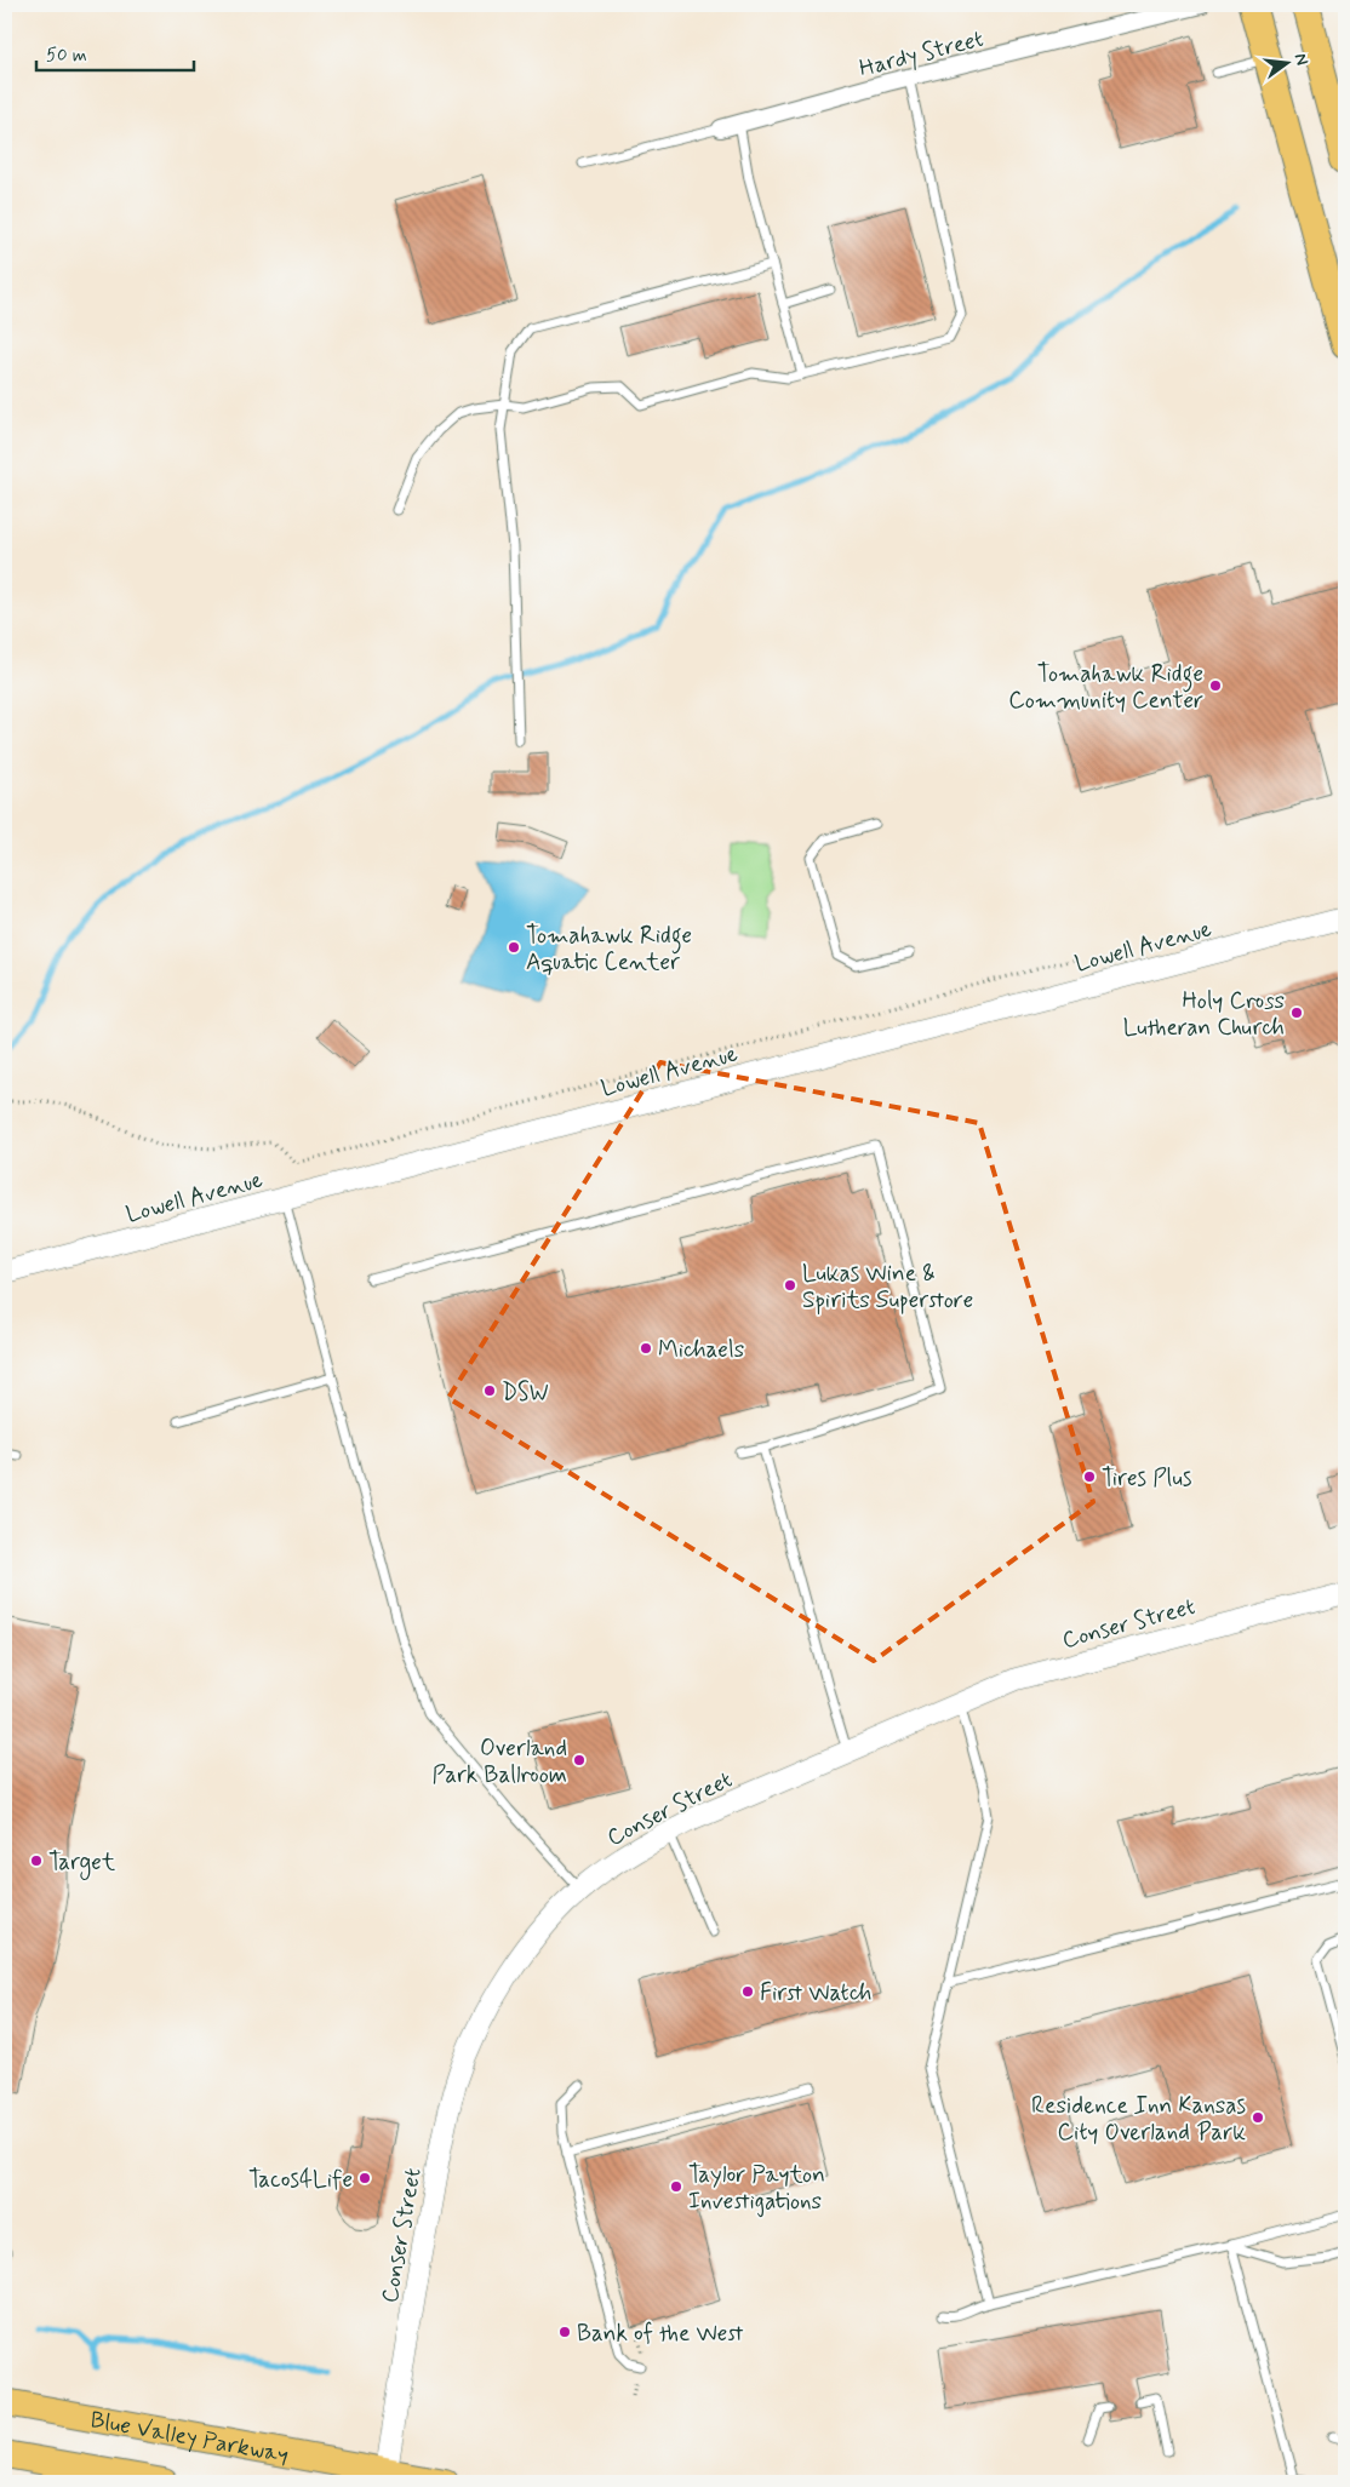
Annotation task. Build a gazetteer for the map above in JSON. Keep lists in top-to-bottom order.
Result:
{
  "streets": {
    "main road": ["Blue Valley Parkway"],
    "street": ["Hardy Street", "Lowell Avenue", "Conser Street"]
  },
  "crossings": [
    ["Conser Street", "Blue Valley Parkway"]
  ],
  "places": [
    "Tomahawk Ridge Community Center",
    "Tomahawk Ridge Aquatic Center",
    "Holy Cross Lutheran Church",
    "Lukas Wine & Spirits Superstore",
    "Michaels",
    "DSW",
    "Tires Plus",
    "Overland Park Ballroom",
    "Target",
    "First Watch",
    "Residence Inn Kansas City Overland Park",
    "Tacos4Life",
    "Taylor Payton Investigations",
    "Bank of the West"
  ],
  "scale_bar": "50 m",
  "north": "right"
}
